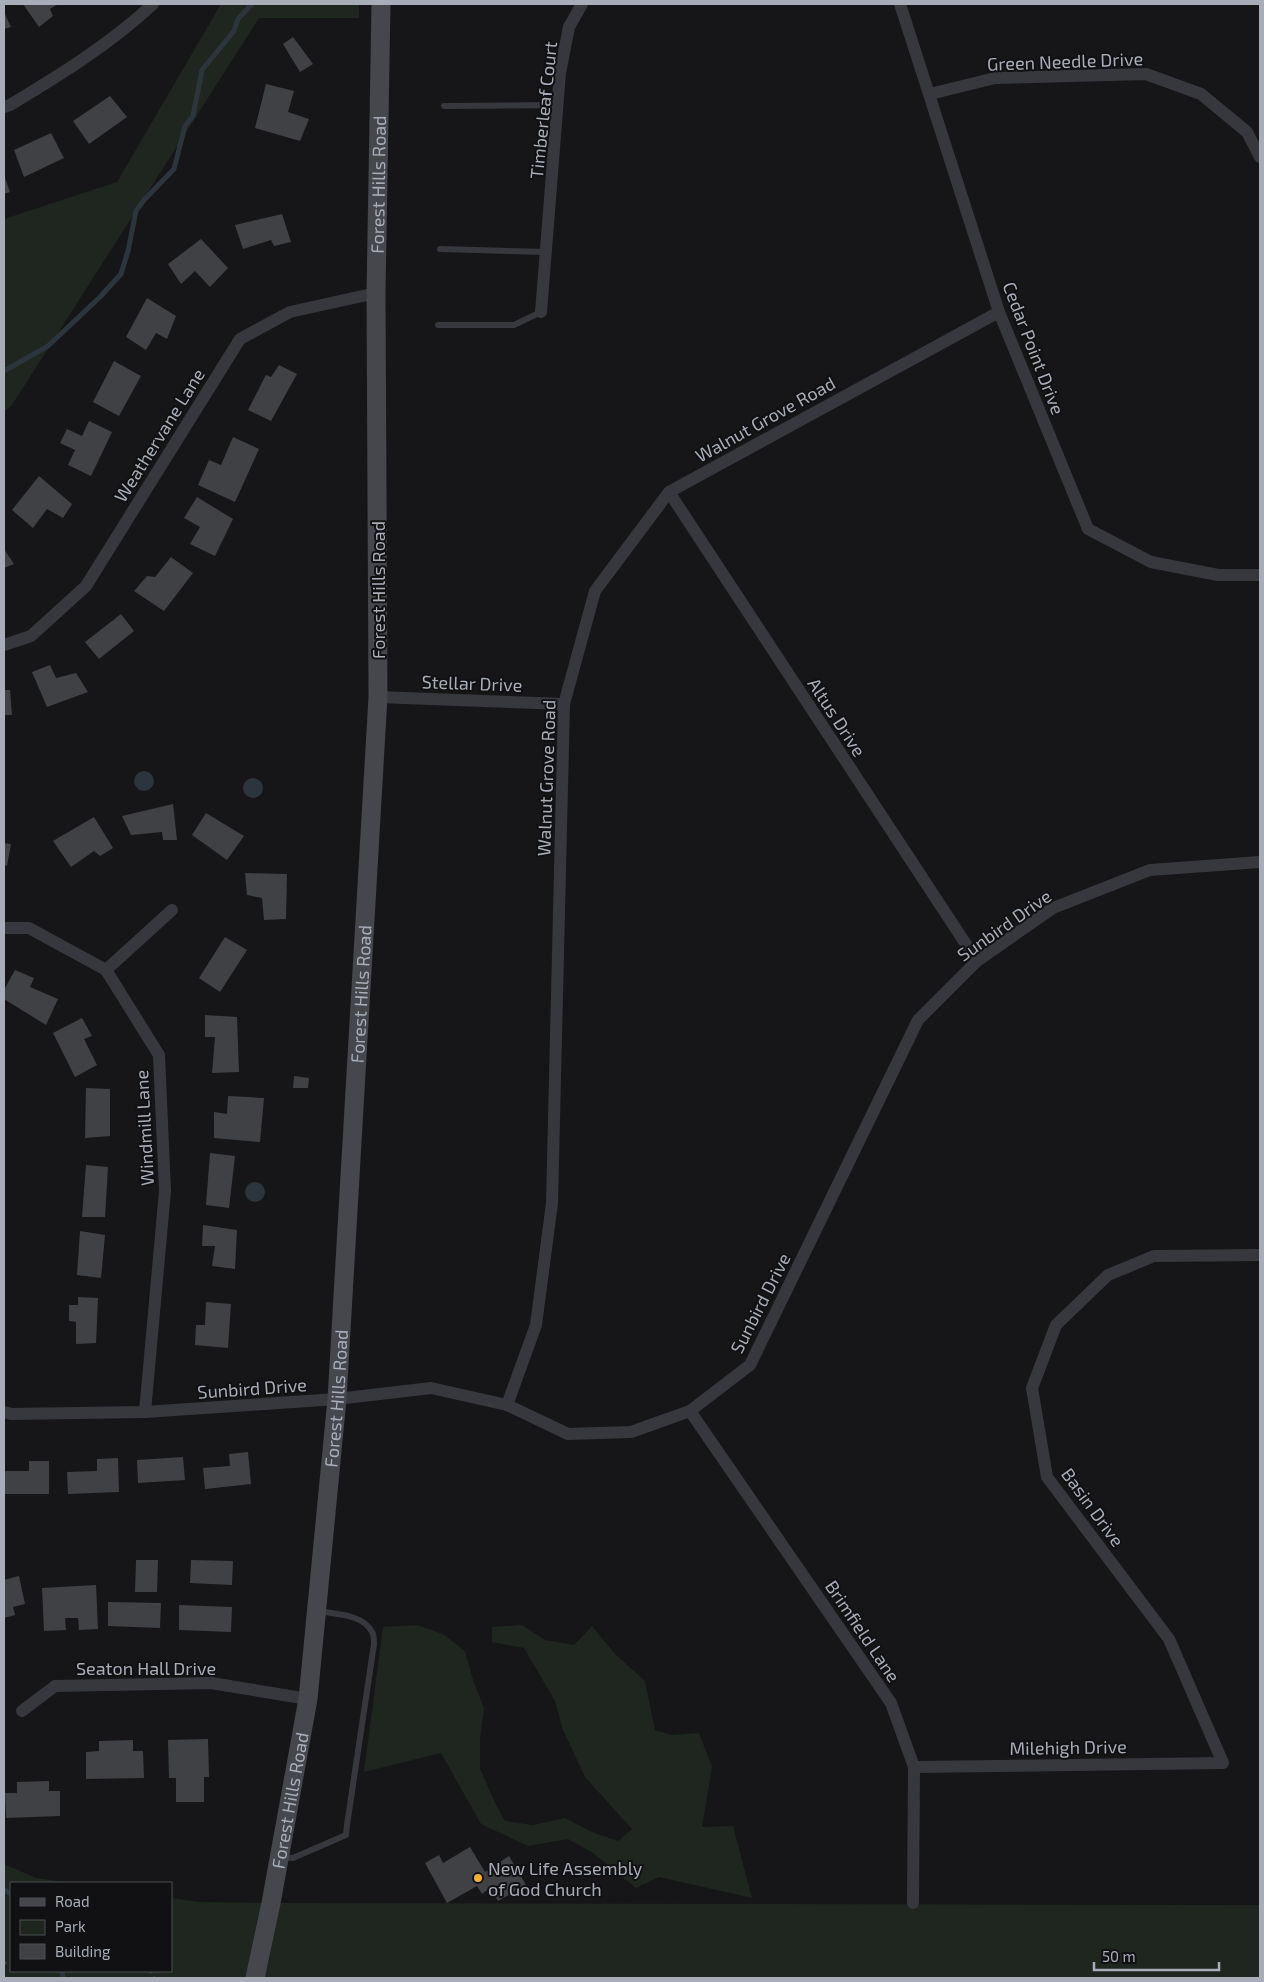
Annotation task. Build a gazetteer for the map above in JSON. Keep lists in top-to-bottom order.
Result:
{
  "streets": {
    "street": [
      "Green Needle Drive",
      "Timberleaf Court",
      "Forest Hills Road",
      "Cedar Point Drive",
      "Walnut Grove Road",
      "Weathervane Lane",
      "Stellar Drive",
      "Altus Drive",
      "Sunbird Drive",
      "Windmill Lane",
      "Basin Drive",
      "Brimfield Lane",
      "Seaton Hall Drive",
      "Milehigh Drive"
    ]
  },
  "crossings": [
    ["Green Needle Drive", "Cedar Point Drive"],
    ["Forest Hills Road", "Weathervane Lane"],
    ["Forest Hills Road", "Stellar Drive"],
    ["Forest Hills Road", "Sunbird Drive"],
    ["Forest Hills Road", "Seaton Hall Drive"],
    ["Cedar Point Drive", "Walnut Grove Road"],
    ["Walnut Grove Road", "Stellar Drive"],
    ["Walnut Grove Road", "Altus Drive"],
    ["Walnut Grove Road", "Sunbird Drive"],
    ["Altus Drive", "Sunbird Drive"],
    ["Sunbird Drive", "Windmill Lane"],
    ["Sunbird Drive", "Brimfield Lane"],
    ["Basin Drive", "Milehigh Drive"],
    ["Brimfield Lane", "Milehigh Drive"]
  ],
  "places": ["New Life Assembly of God Church"],
  "legend": ["Road", "Park", "Building"],
  "scale_bar": "50 m"
}
